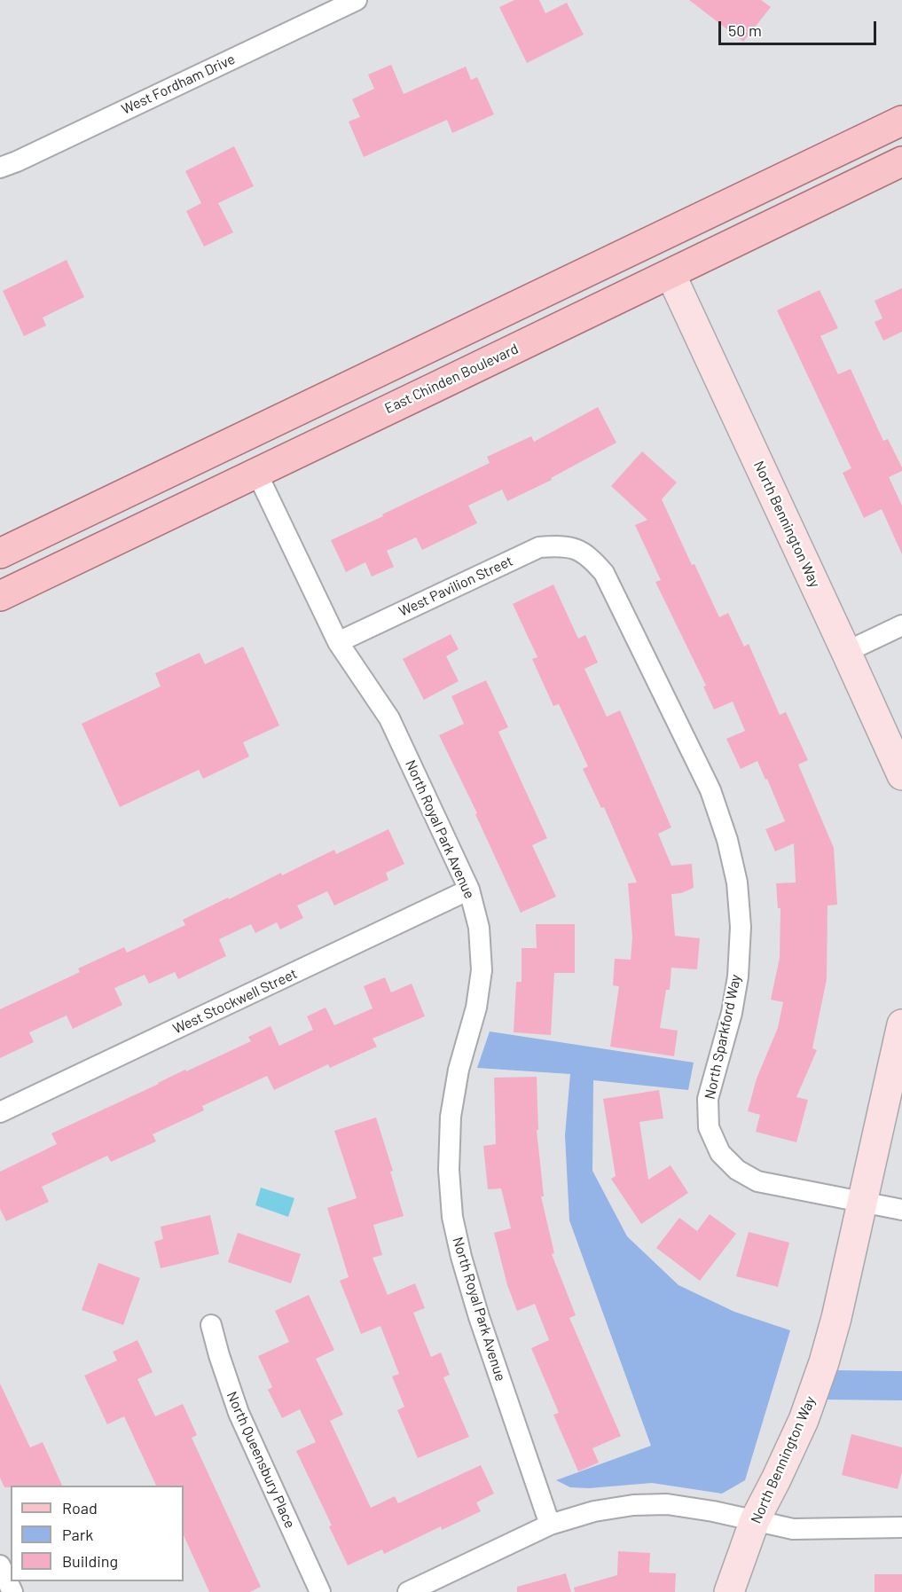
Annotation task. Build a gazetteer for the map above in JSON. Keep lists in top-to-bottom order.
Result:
{
  "streets": {
    "main road": ["East Chinden Boulevard"],
    "street": [
      "West Fordham Drive",
      "North Bennington Way",
      "West Pavilion Street",
      "North Royal Park Avenue",
      "West Stockwell Street",
      "North Sparkford Way",
      "North Queensbury Place"
    ]
  },
  "crossings": [
    ["East Chinden Boulevard", "North Bennington Way"],
    ["East Chinden Boulevard", "North Royal Park Avenue"],
    ["North Bennington Way", "North Sparkford Way"],
    ["West Pavilion Street", "North Royal Park Avenue"],
    ["West Pavilion Street", "North Sparkford Way"],
    ["North Royal Park Avenue", "West Stockwell Street"]
  ],
  "legend": ["Road", "Park", "Building"],
  "scale_bar": "50 m"
}
